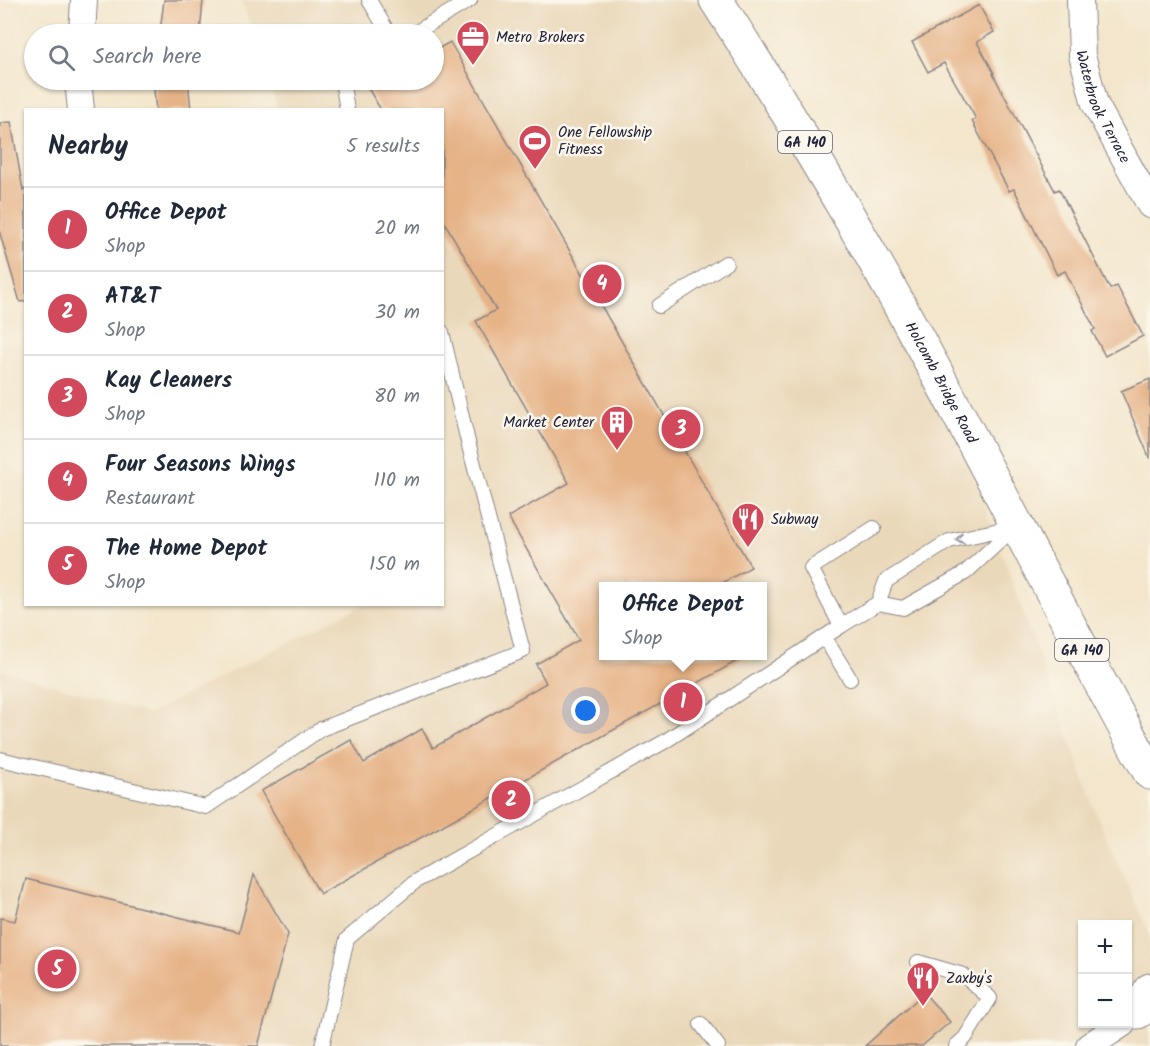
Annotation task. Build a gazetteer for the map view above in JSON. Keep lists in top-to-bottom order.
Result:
{
  "streets": {
    "main road": ["GA 140", "Holcomb Bridge Road"],
    "street": ["Waterbrook Terrace"]
  },
  "places": {
    "office": ["Metro Brokers"],
    "sports": ["One Fellowship Fitness"],
    "building": ["Market Center"],
    "restaurant": ["Subway", "Zaxby's"]
  },
  "page": {
    "search": "Search here",
    "heading": ["Nearby", "5 results"],
    "list": [
      {
        "mark": "1",
        "name": "Office Depot",
        "note": "Shop",
        "value": "20 m"
      },
      {
        "mark": "2",
        "name": "AT&T",
        "note": "Shop",
        "value": "30 m"
      },
      {
        "mark": "3",
        "name": "Kay Cleaners",
        "note": "Shop",
        "value": "80 m"
      },
      {
        "mark": "4",
        "name": "Four Seasons Wings",
        "note": "Restaurant",
        "value": "110 m"
      },
      {
        "mark": "5",
        "name": "The Home Depot",
        "note": "Shop",
        "value": "150 m"
      }
    ],
    "pins": [
      "4",
      "3",
      "1",
      "2",
      "5"
    ],
    "popup": ["Office Depot", "Shop"],
    "map_buttons": ["+", "−"]
  }
}
